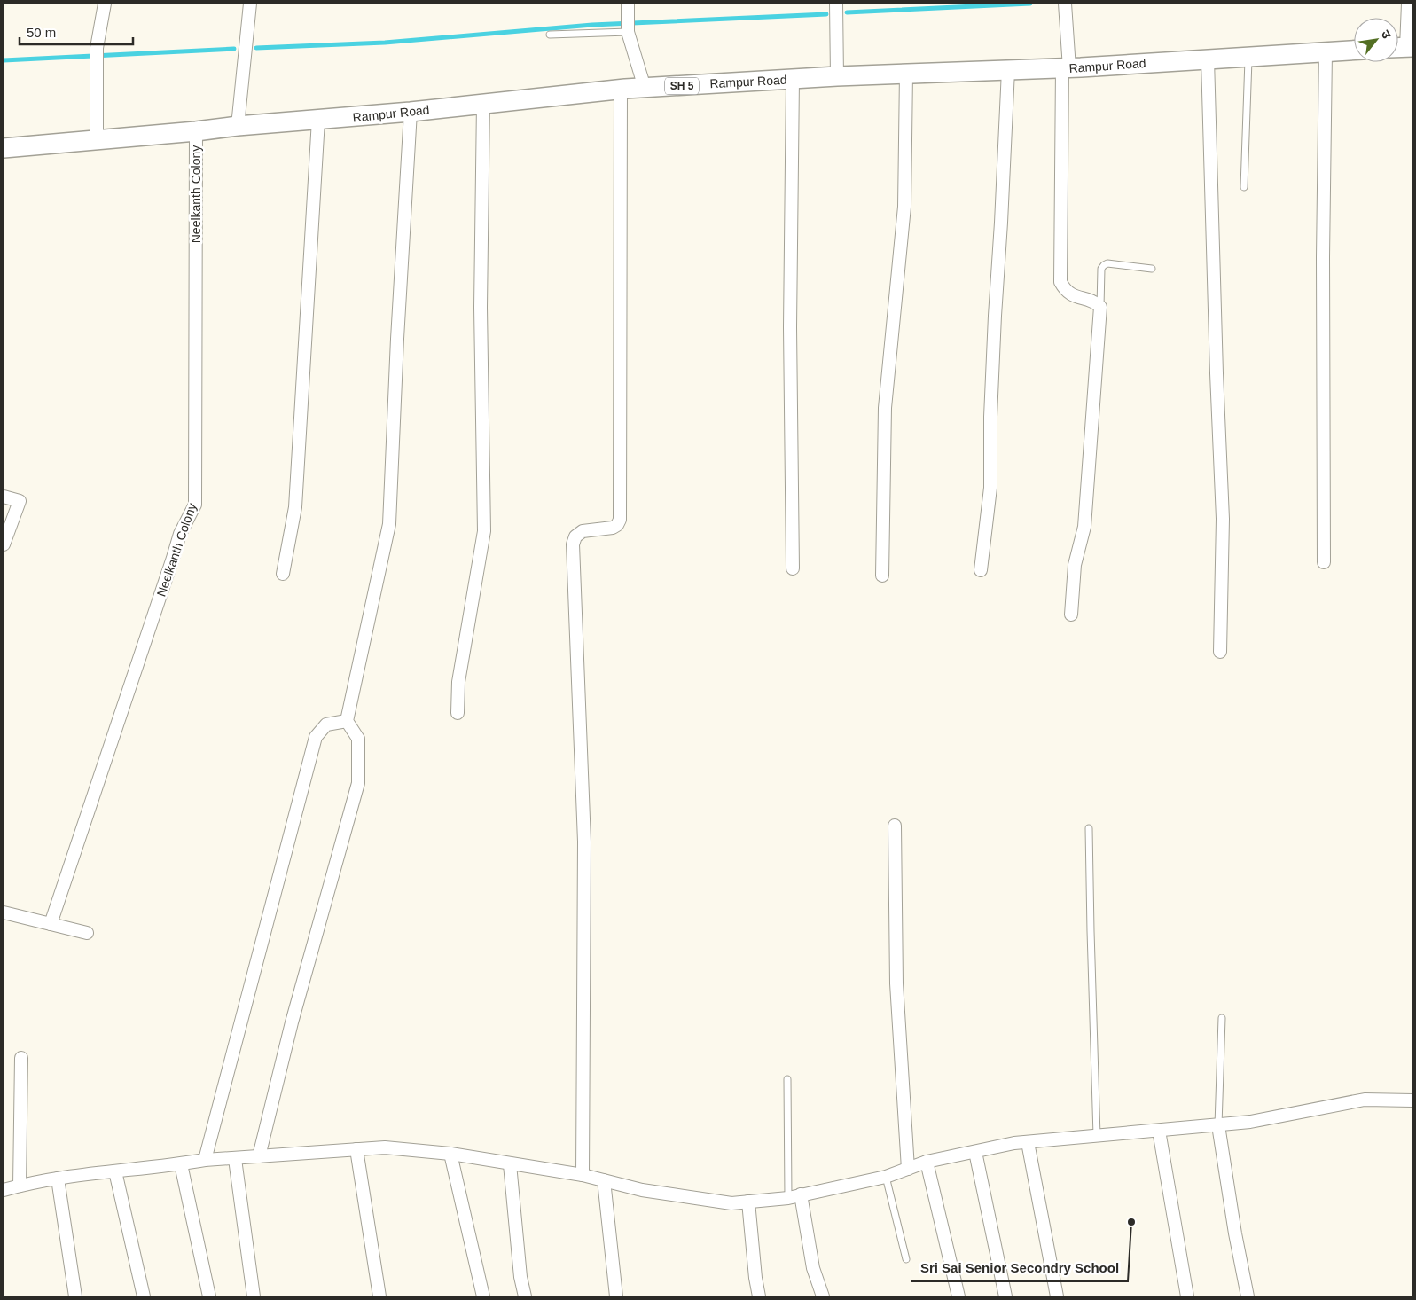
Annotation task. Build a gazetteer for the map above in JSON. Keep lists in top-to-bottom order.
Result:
{
  "streets": {
    "main road": ["Rampur Road", "SH 5"],
    "street": ["Neelkanth Colony"]
  },
  "crossings": [
    ["Rampur Road", "Neelkanth Colony"]
  ],
  "places": ["Sri Sai Senior Secondry School"],
  "scale_bar": "50 m",
  "north": "top right"
}
